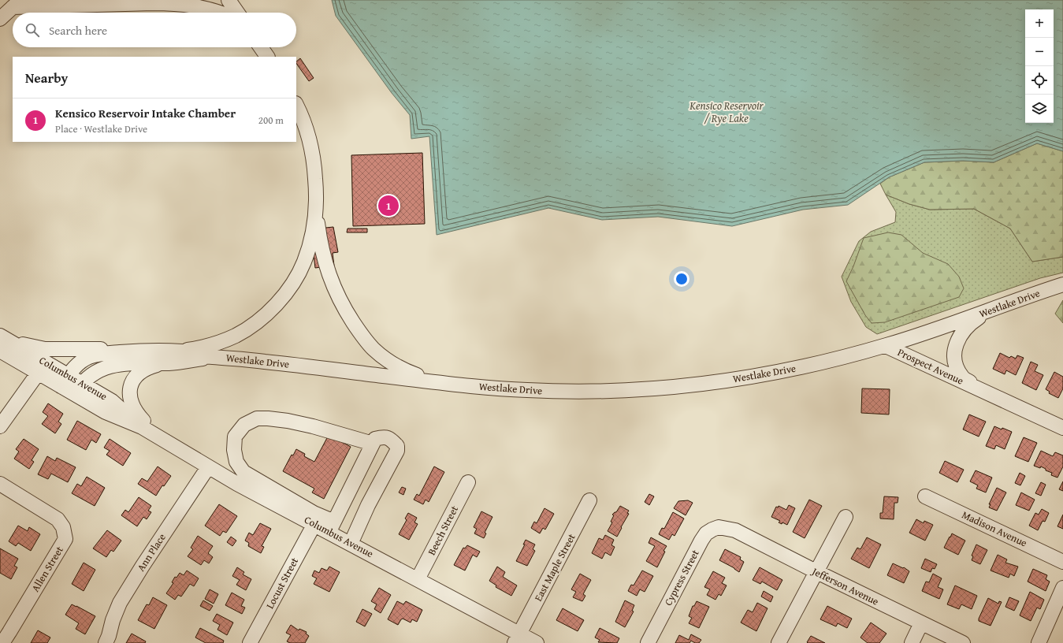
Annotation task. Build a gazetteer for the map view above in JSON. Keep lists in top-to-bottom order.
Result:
{
  "streets": {
    "street": [
      "Westlake Drive",
      "Prospect Avenue",
      "Columbus Avenue",
      "Madison Avenue",
      "Beech Street",
      "Ann Place",
      "East Maple Street",
      "Allen Street",
      "Cypress Street",
      "Locust Street",
      "Jefferson Avenue"
    ]
  },
  "crossings": [
    ["Westlake Drive", "Prospect Avenue"],
    ["Columbus Avenue", "Beech Street"],
    ["Columbus Avenue", "Ann Place"],
    ["Columbus Avenue", "East Maple Street"],
    ["Columbus Avenue", "Locust Street"],
    ["Cypress Street", "Jefferson Avenue"]
  ],
  "water": ["Kensico Reservoir / Rye Lake"],
  "page": {
    "map_buttons": ["+", "−"],
    "search": "Search here",
    "heading": "Nearby",
    "list": [
      {
        "mark": "1",
        "name": "Kensico Reservoir Intake Chamber",
        "note": "Place · Westlake Drive",
        "value": "200 m"
      }
    ],
    "pins": "1"
  }
}
